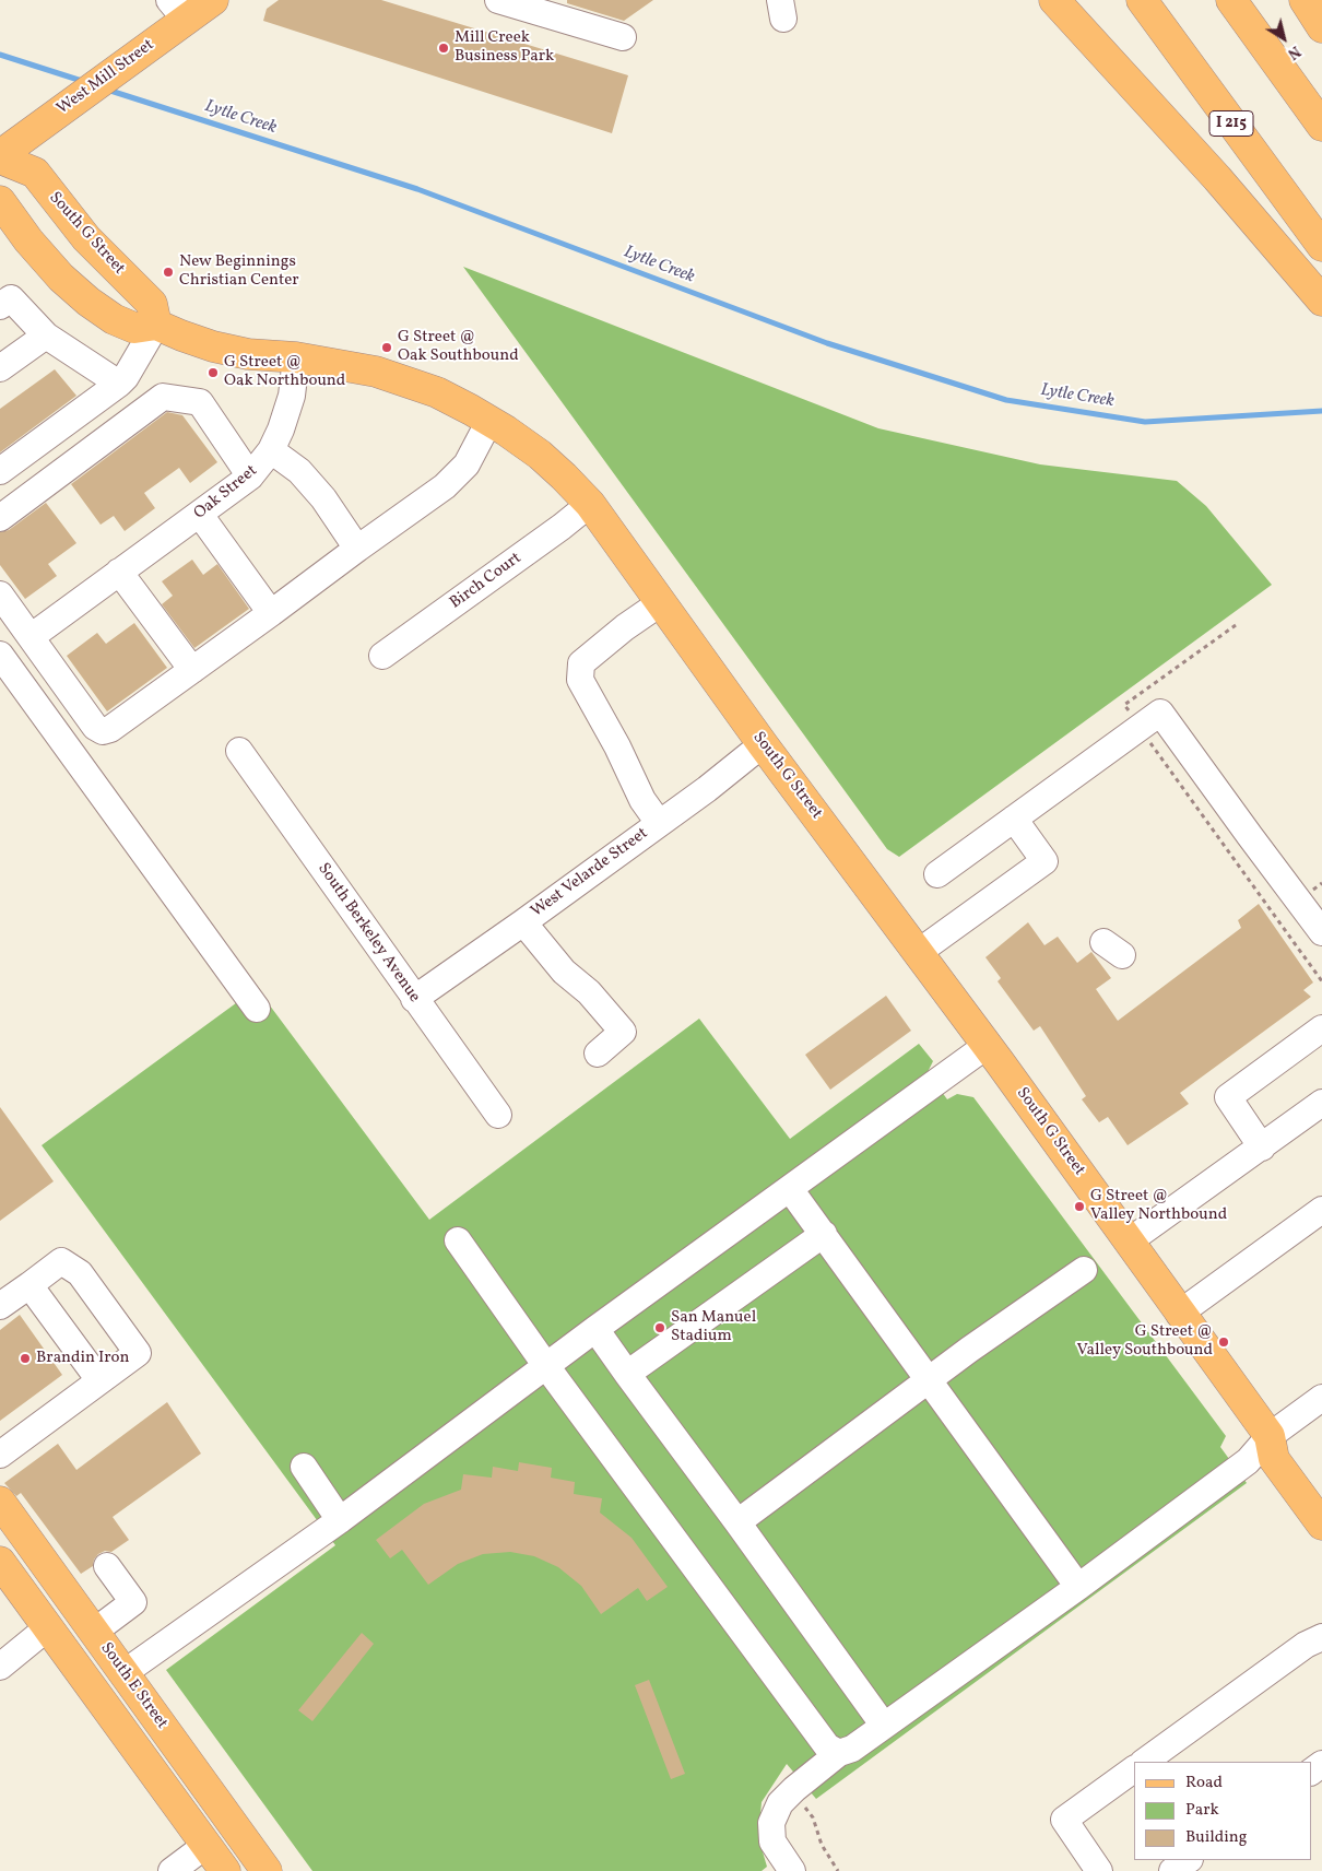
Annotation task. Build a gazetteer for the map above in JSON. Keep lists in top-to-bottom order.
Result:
{
  "streets": {
    "main road": [
      "West Mill Street",
      "I 215",
      "South G Street",
      "South E Street"
    ],
    "street": [
      "Oak Street",
      "Birch Court",
      "West Velarde Street",
      "South Berkeley Avenue"
    ]
  },
  "crossings": [
    ["West Mill Street", "South G Street"],
    ["South G Street", "Oak Street"],
    ["South G Street", "Birch Court"],
    ["South G Street", "West Velarde Street"],
    ["West Velarde Street", "South Berkeley Avenue"]
  ],
  "water": ["Lytle Creek"],
  "places": [
    "Mill Creek Business Park",
    "New Beginnings Christian Center",
    "G Street @ Oak Southbound",
    "G Street @ Oak Northbound",
    "G Street @ Valley Northbound",
    "San Manuel Stadium",
    "G Street @ Valley Southbound",
    "Brandin Iron"
  ],
  "legend": ["Road", "Park", "Building"],
  "north": "bottom right"
}
